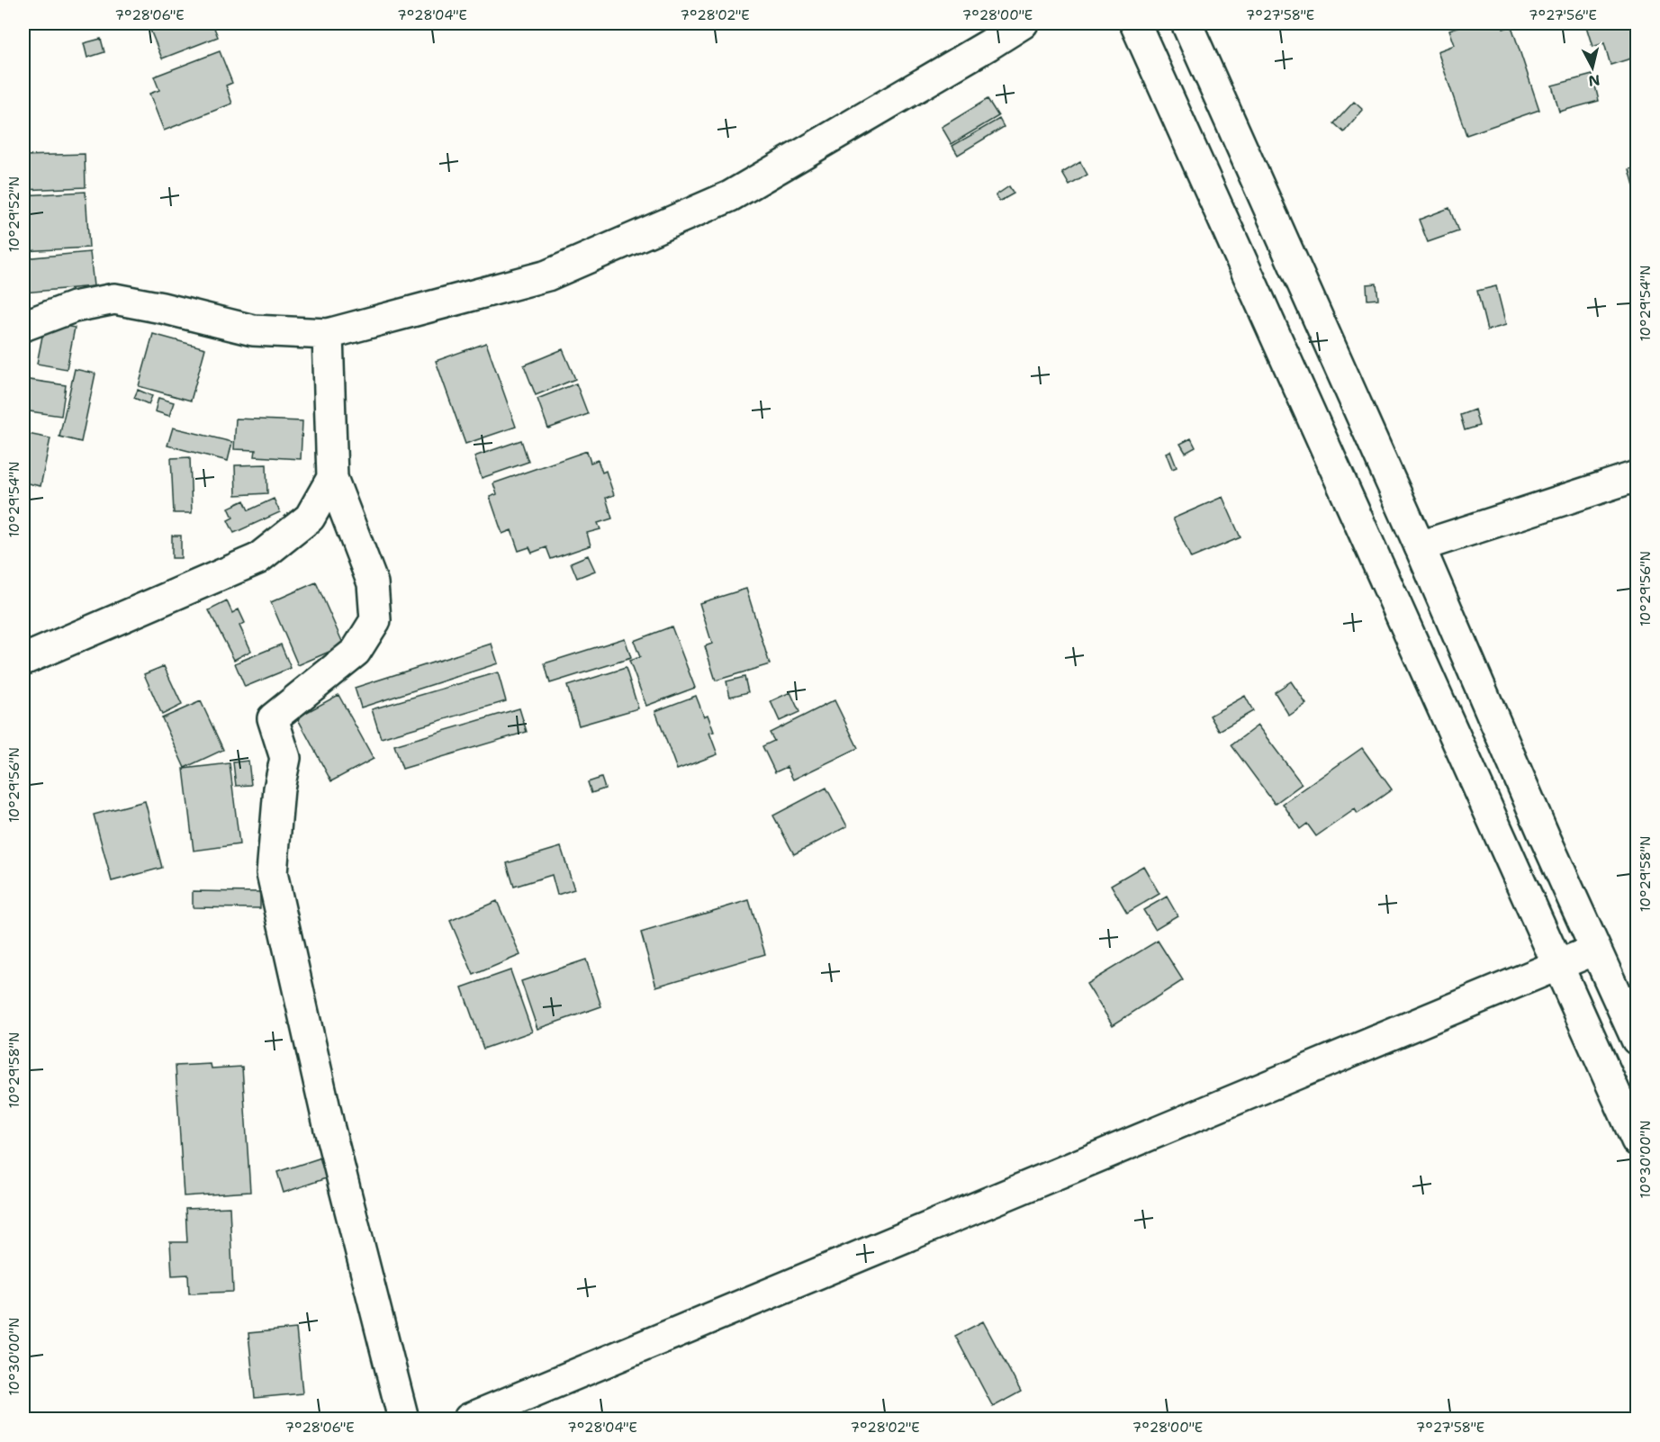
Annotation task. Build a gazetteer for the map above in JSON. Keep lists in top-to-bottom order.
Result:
{
  "north": "bottom",
  "coordinates": [
    "7°28'06\"E",
    "7°28'04\"E",
    "7°28'02\"E",
    "7°28'00\"E",
    "7°27'58\"E",
    "7°27'56\"E",
    "10°29'52\"N",
    "10°29'54\"N",
    "10°29'56\"N",
    "10°29'58\"N",
    "10°30'00\"N"
  ]
}
